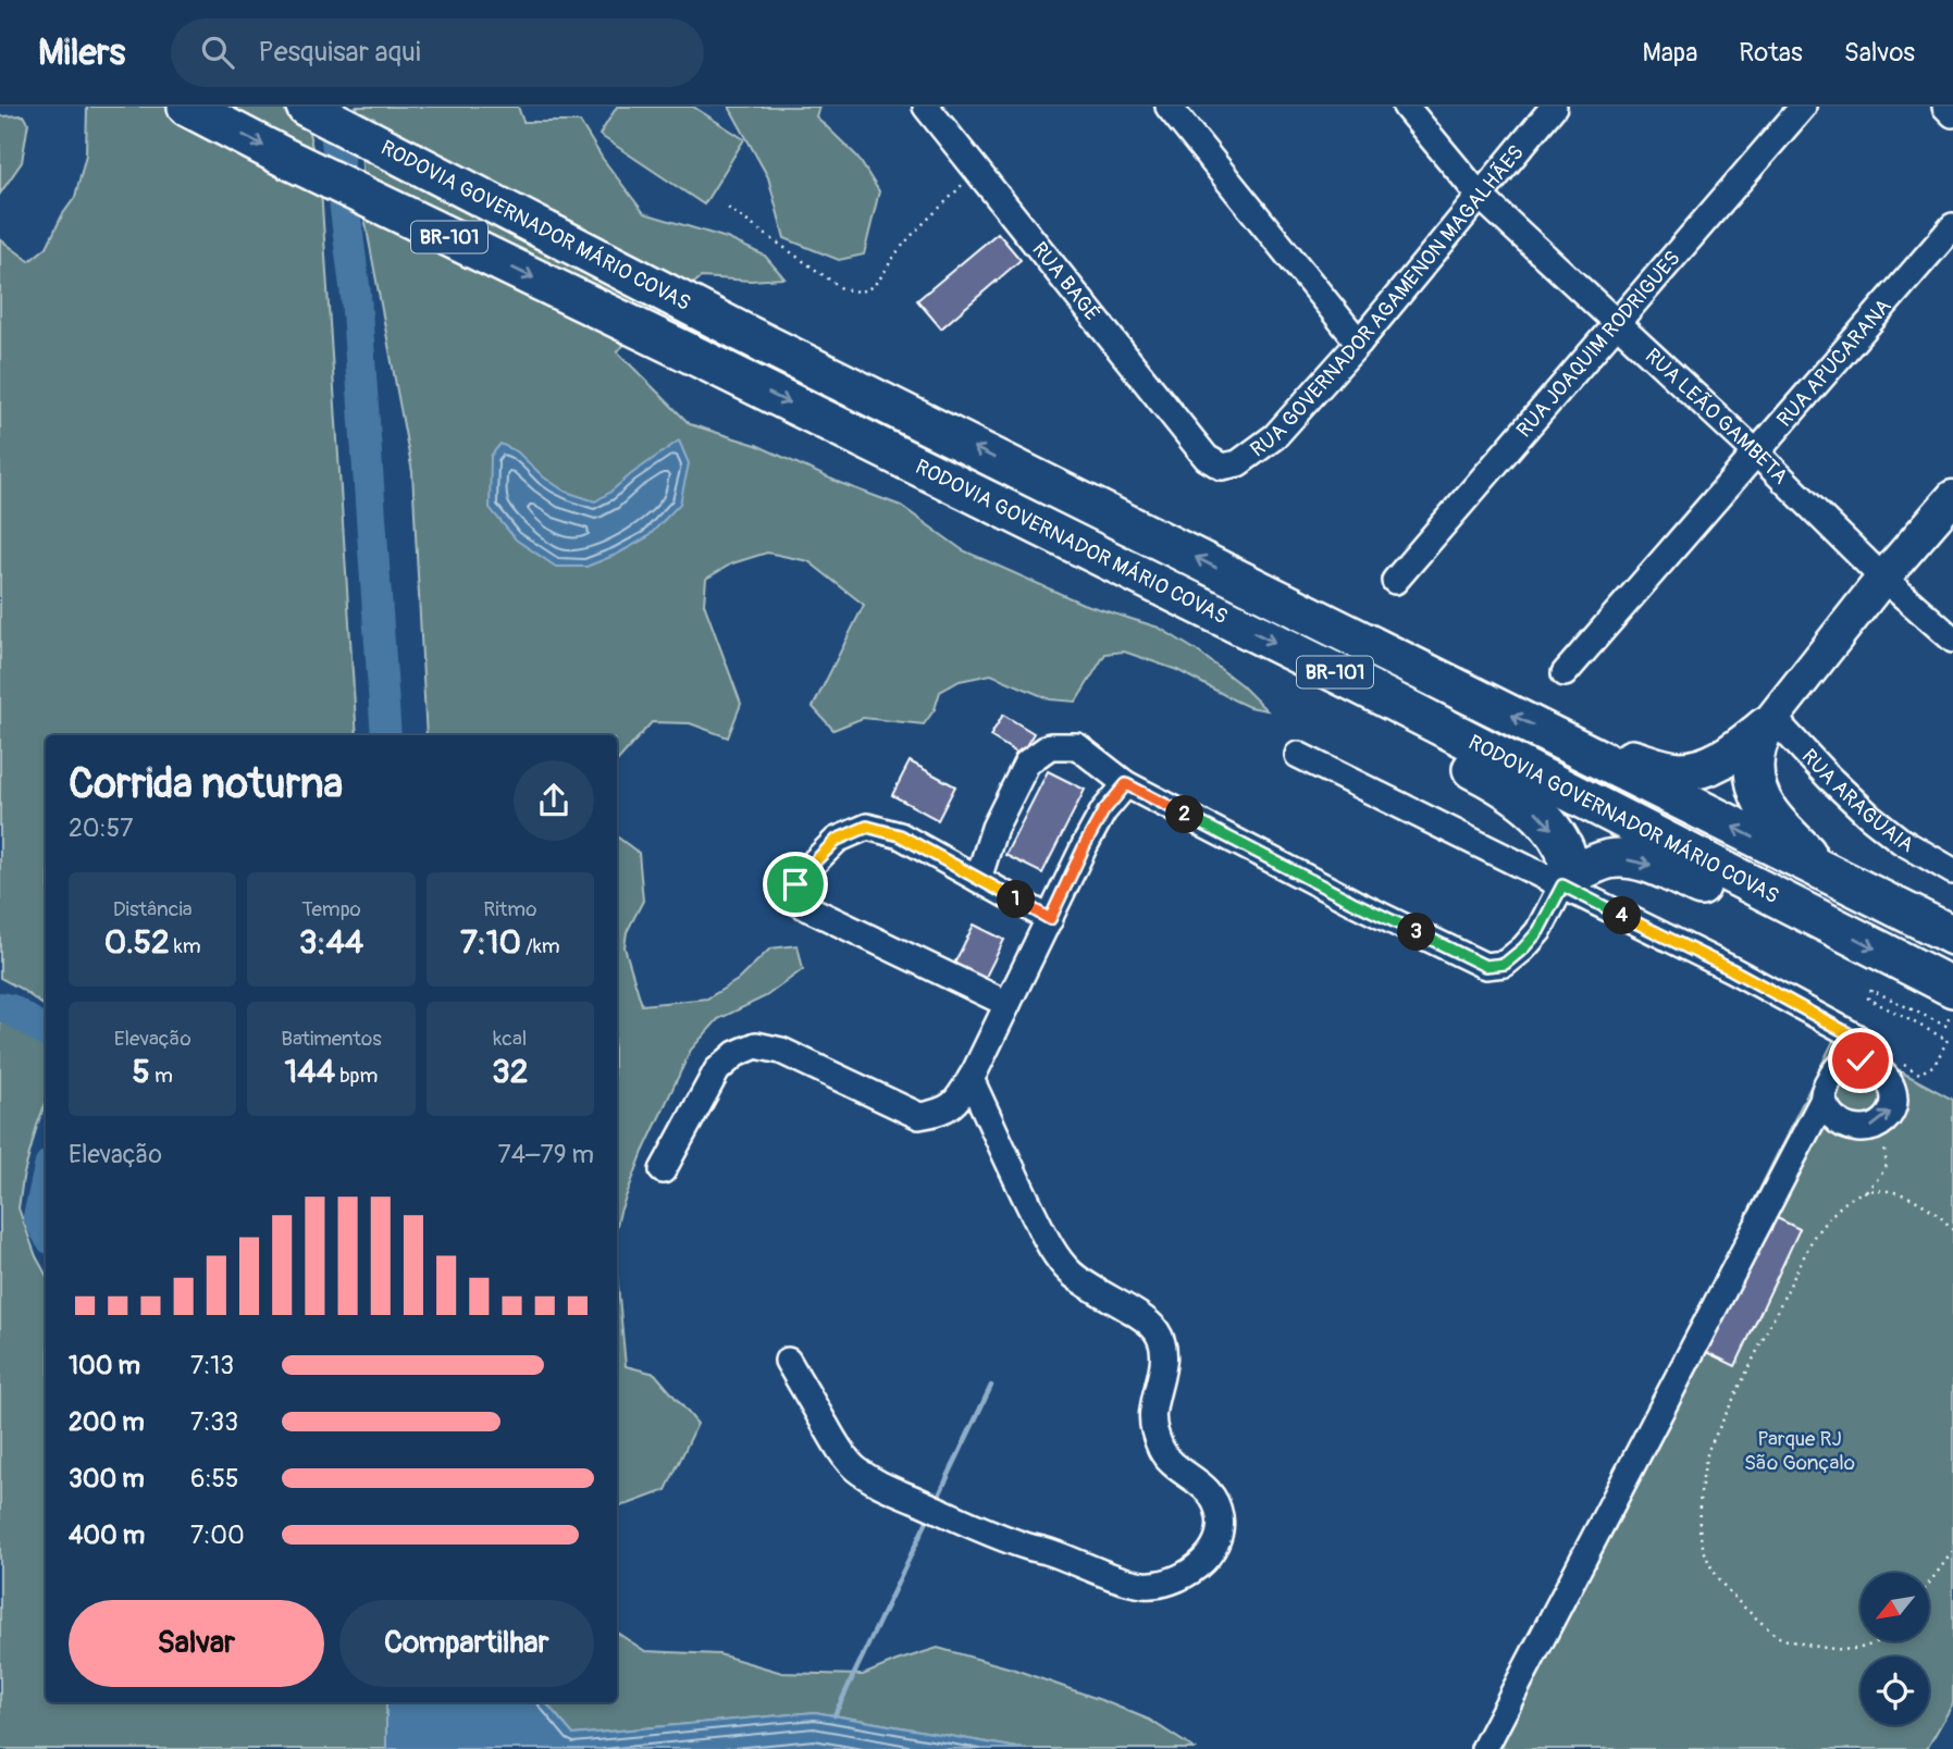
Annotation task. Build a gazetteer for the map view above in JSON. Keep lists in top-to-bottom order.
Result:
{
  "streets": {
    "highway": ["RODOVIA GOVERNADOR MÁRIO COVAS", "BR-101"],
    "street": [
      "RUA BAGÉ",
      "RUA GOVERNADOR AGAMENON MAGALHÃES",
      "RUA JOAQUIM RODRIGUES",
      "RUA APUCARANA",
      "RUA LEÃO GAMBETA",
      "RUA ARAGUAIA"
    ]
  },
  "crossings": [
    ["RUA BAGÉ", "RUA GOVERNADOR AGAMENON MAGALHÃES"],
    ["RUA GOVERNADOR AGAMENON MAGALHÃES", "RUA LEÃO GAMBETA"],
    ["RUA JOAQUIM RODRIGUES", "RUA LEÃO GAMBETA"],
    ["RUA APUCARANA", "RUA LEÃO GAMBETA"]
  ],
  "parks": ["Parque RJ São Gonçalo"],
  "north": "bottom left",
  "page": {
    "header": "Milers",
    "search": "Pesquisar aqui",
    "nav": ["Mapa", "Rotas", "Salvos"],
    "heading": ["Corrida noturna", "20:57"],
    "pins": [
      "2",
      "1",
      "4",
      "3"
    ],
    "stats": [
      ["Distância", "0.52 km"],
      ["Tempo", "3:44"],
      ["Ritmo", "7:10 /km"],
      ["Elevação", "5 m"],
      ["Batimentos", "144 bpm"],
      ["kcal", "32"]
    ],
    "chart": ["Elevação", "74–79 m"],
    "list": [
      {
        "name": "100 m",
        "note": "7:13"
      },
      {
        "name": "200 m",
        "note": "7:33"
      },
      {
        "name": "300 m",
        "note": "6:55"
      },
      {
        "name": "400 m",
        "note": "7:00"
      }
    ],
    "buttons": ["Salvar", "Compartilhar"]
  }
}
